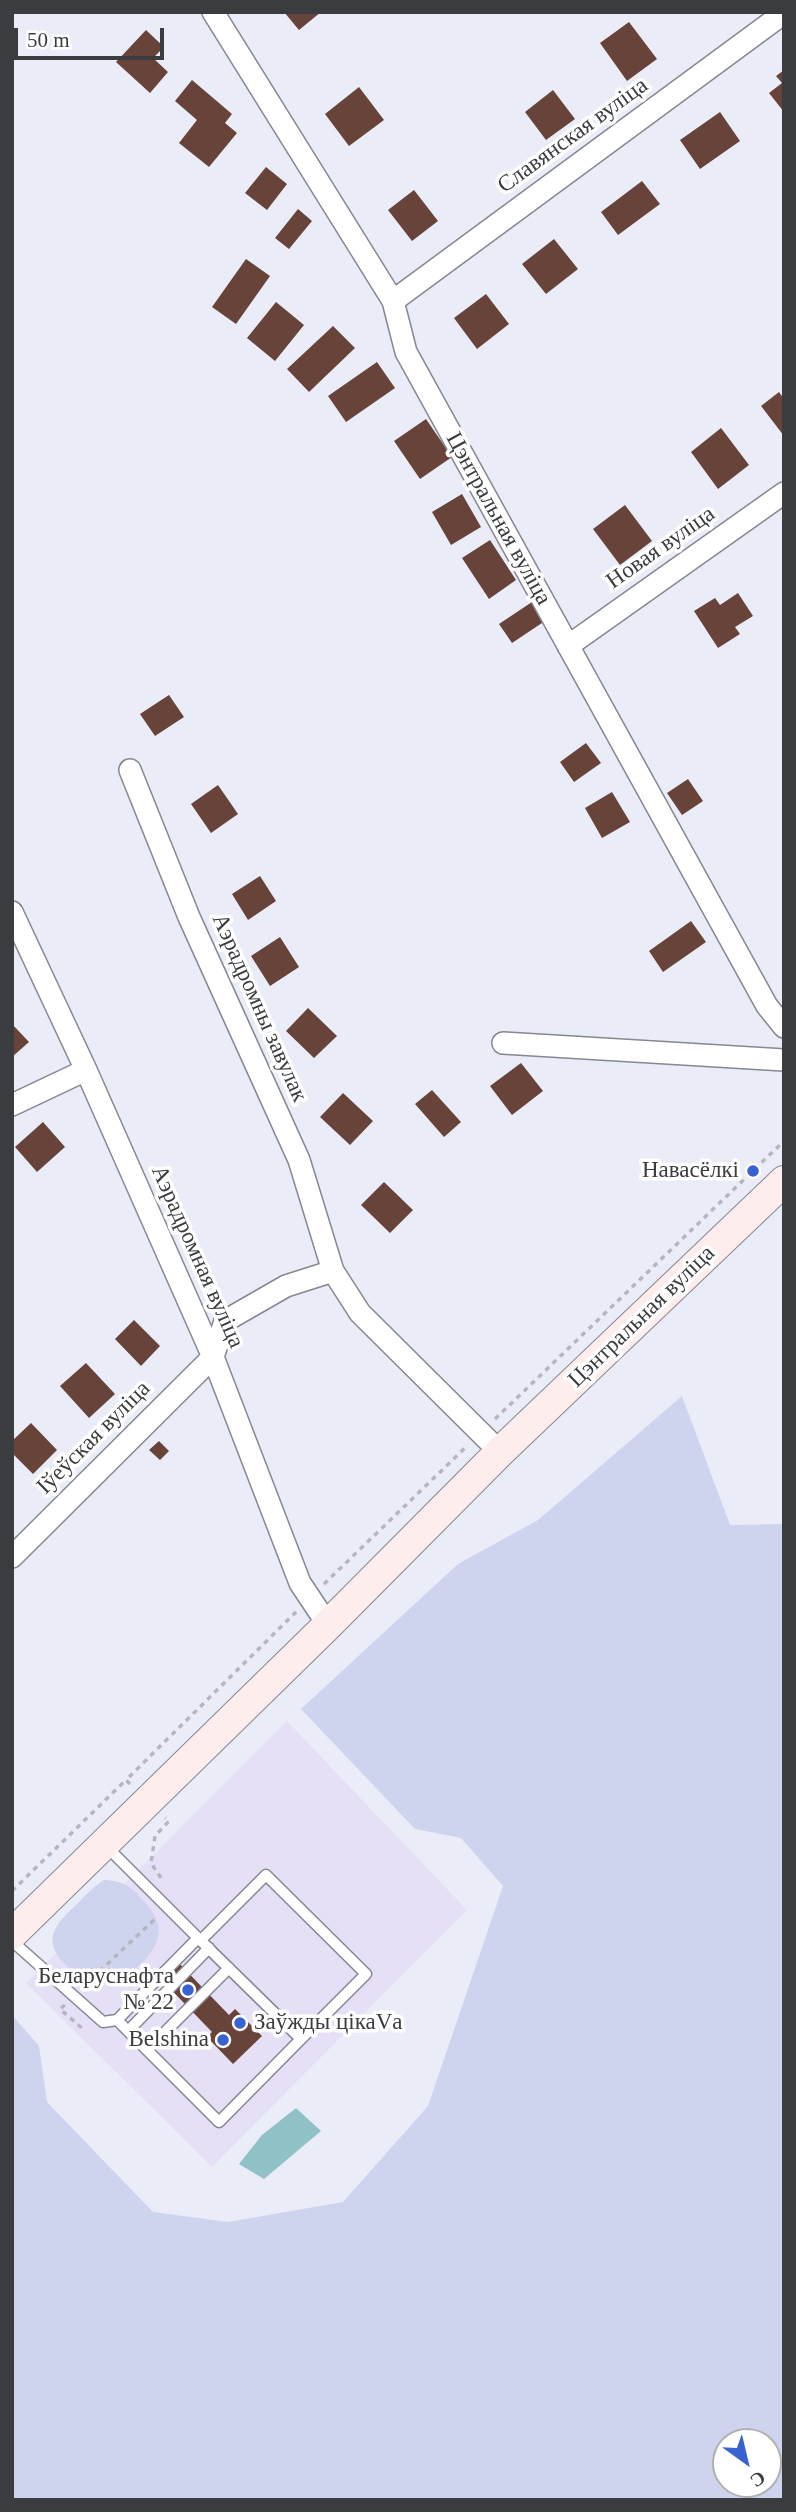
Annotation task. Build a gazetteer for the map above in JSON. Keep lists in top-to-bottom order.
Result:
{
  "streets": {
    "main road": ["Цэнтральная вуліца"],
    "street": [
      "Славянская вуліца",
      "Новая вуліца",
      "Аэрадромны завулак",
      "Аэрадромная вуліца",
      "Іўеўская вуліца"
    ]
  },
  "crossings": [
    ["Славянская вуліца", "Цэнтральная вуліца"],
    ["Цэнтральная вуліца", "Новая вуліца"],
    ["Цэнтральная вуліца", "Аэрадромны завулак"],
    ["Цэнтральная вуліца", "Аэрадромная вуліца"],
    ["Аэрадромная вуліца", "Іўеўская вуліца"]
  ],
  "places": [
    "Навасёлкі",
    "Беларуснафта № 22",
    "Заўжды цікаVа",
    "Belshina"
  ],
  "scale_bar": "50 m",
  "north": "bottom right"
}
